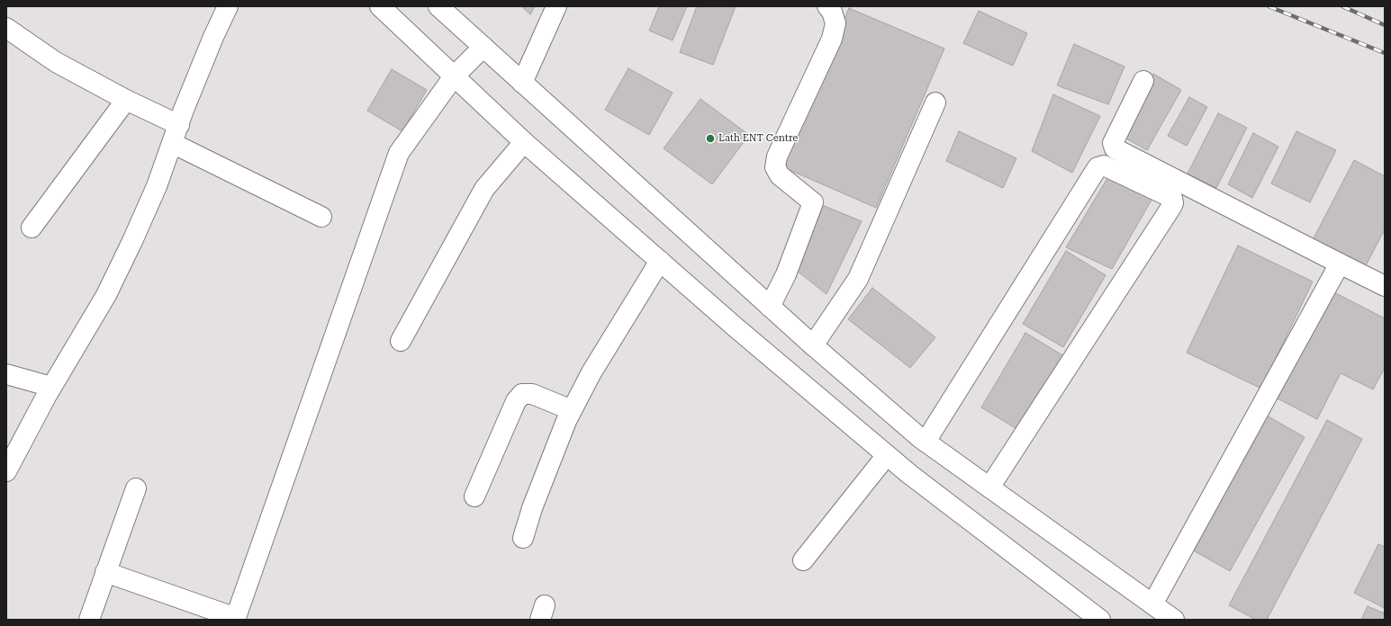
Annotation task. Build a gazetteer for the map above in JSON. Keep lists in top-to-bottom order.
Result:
{
  "places": ["Lath ENT Centre"]
}
